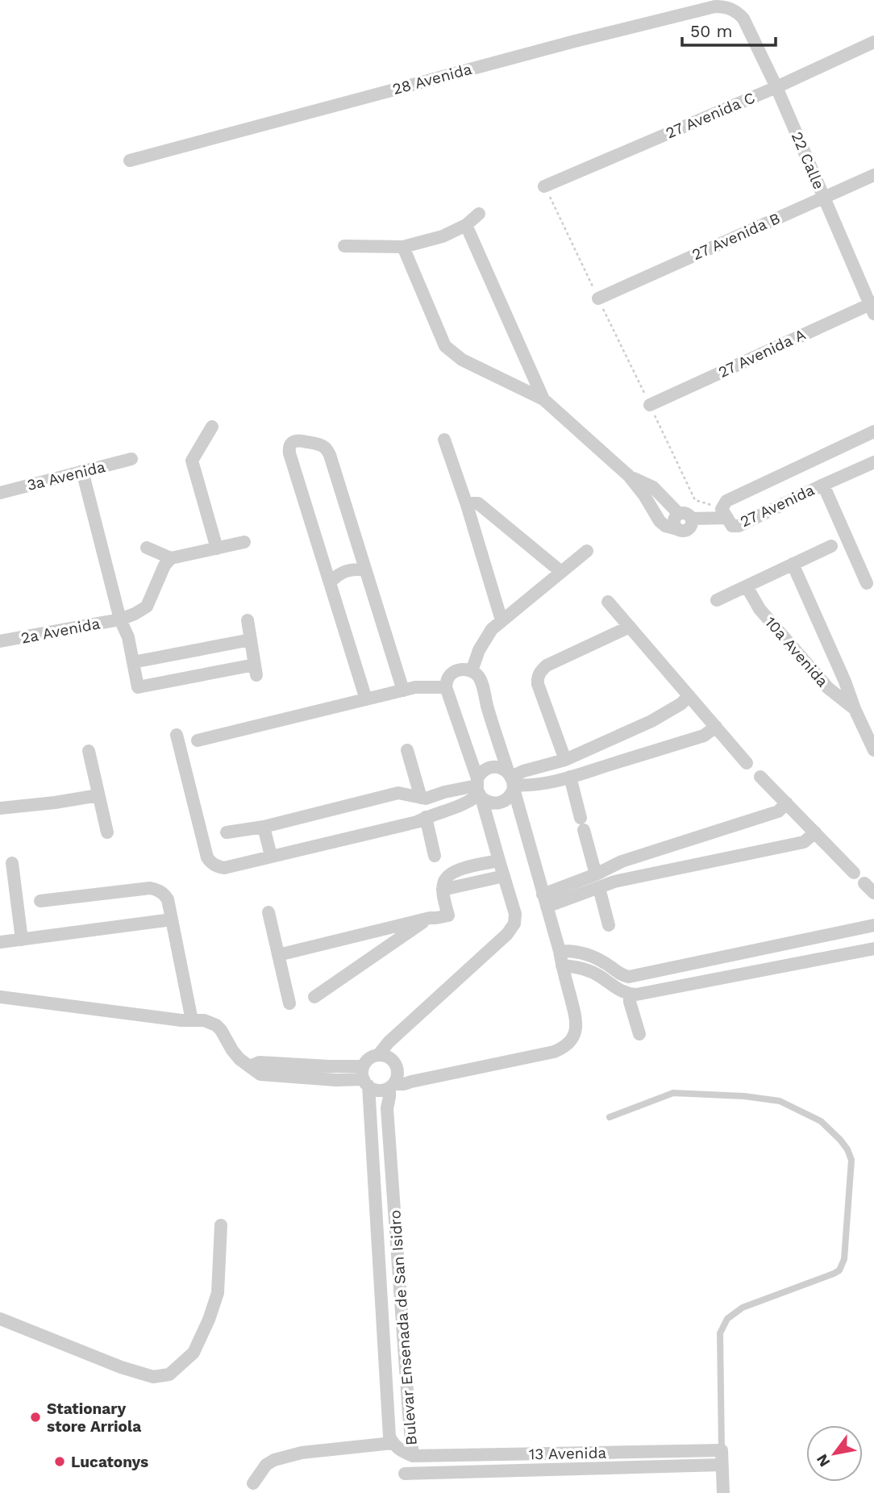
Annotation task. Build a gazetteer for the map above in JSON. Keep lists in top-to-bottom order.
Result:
{
  "streets": {
    "street": [
      "28 Avenida",
      "27 Avenida C",
      "22 Calle",
      "27 Avenida B",
      "27 Avenida A",
      "3a Avenida",
      "27 Avenida",
      "2a Avenida",
      "10a Avenida",
      "Bulevar Ensenada de San Isidro",
      "13 Avenida"
    ]
  },
  "crossings": [
    ["28 Avenida", "22 Calle"],
    ["27 Avenida C", "22 Calle"],
    ["22 Calle", "27 Avenida B"],
    ["22 Calle", "27 Avenida A"],
    ["Bulevar Ensenada de San Isidro", "13 Avenida"]
  ],
  "places": ["Stationary store Arriola", "Lucatonys"],
  "scale_bar": "50 m",
  "north": "bottom left"
}
